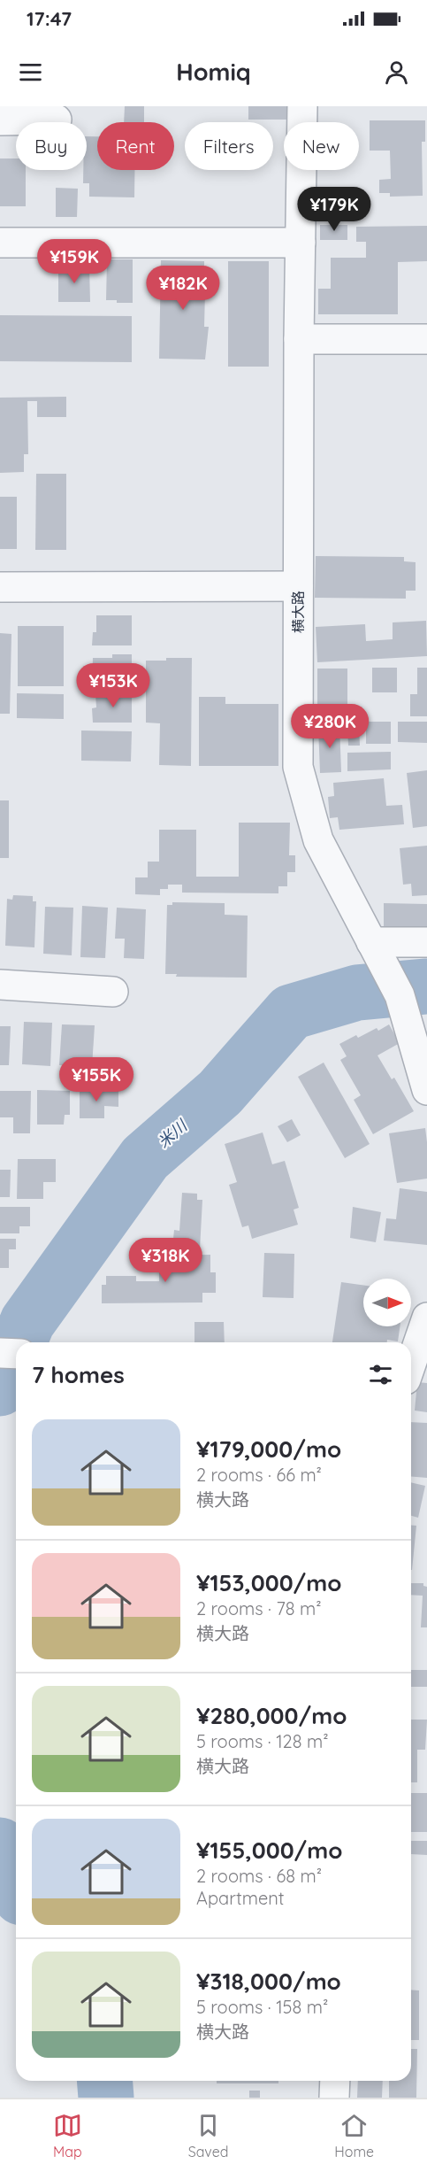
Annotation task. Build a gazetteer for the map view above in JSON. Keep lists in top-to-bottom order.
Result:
{
  "streets": {
    "street": ["横大路"]
  },
  "water": ["米川"],
  "north": "right",
  "page": {
    "status": "17:47",
    "header": "Homiq",
    "chip": [
      "Buy",
      "Rent",
      "Filters",
      "New"
    ],
    "price": [
      "¥179K",
      "¥159K",
      "¥182K",
      "¥153K",
      "¥280K",
      "¥155K",
      "¥318K"
    ],
    "heading": "7 homes",
    "list": [
      {
        "name": "¥179,000/mo",
        "note": "2 rooms · 66 m² · 横大路"
      },
      {
        "name": "¥153,000/mo",
        "note": "2 rooms · 78 m² · 横大路"
      },
      {
        "name": "¥280,000/mo",
        "note": "5 rooms · 128 m² · 横大路"
      },
      {
        "name": "¥155,000/mo",
        "note": "2 rooms · 68 m² · Apartment"
      },
      {
        "name": "¥318,000/mo",
        "note": "5 rooms · 158 m² · 横大路"
      }
    ],
    "tabs": ["Map", "Saved", "Home"]
  }
}
